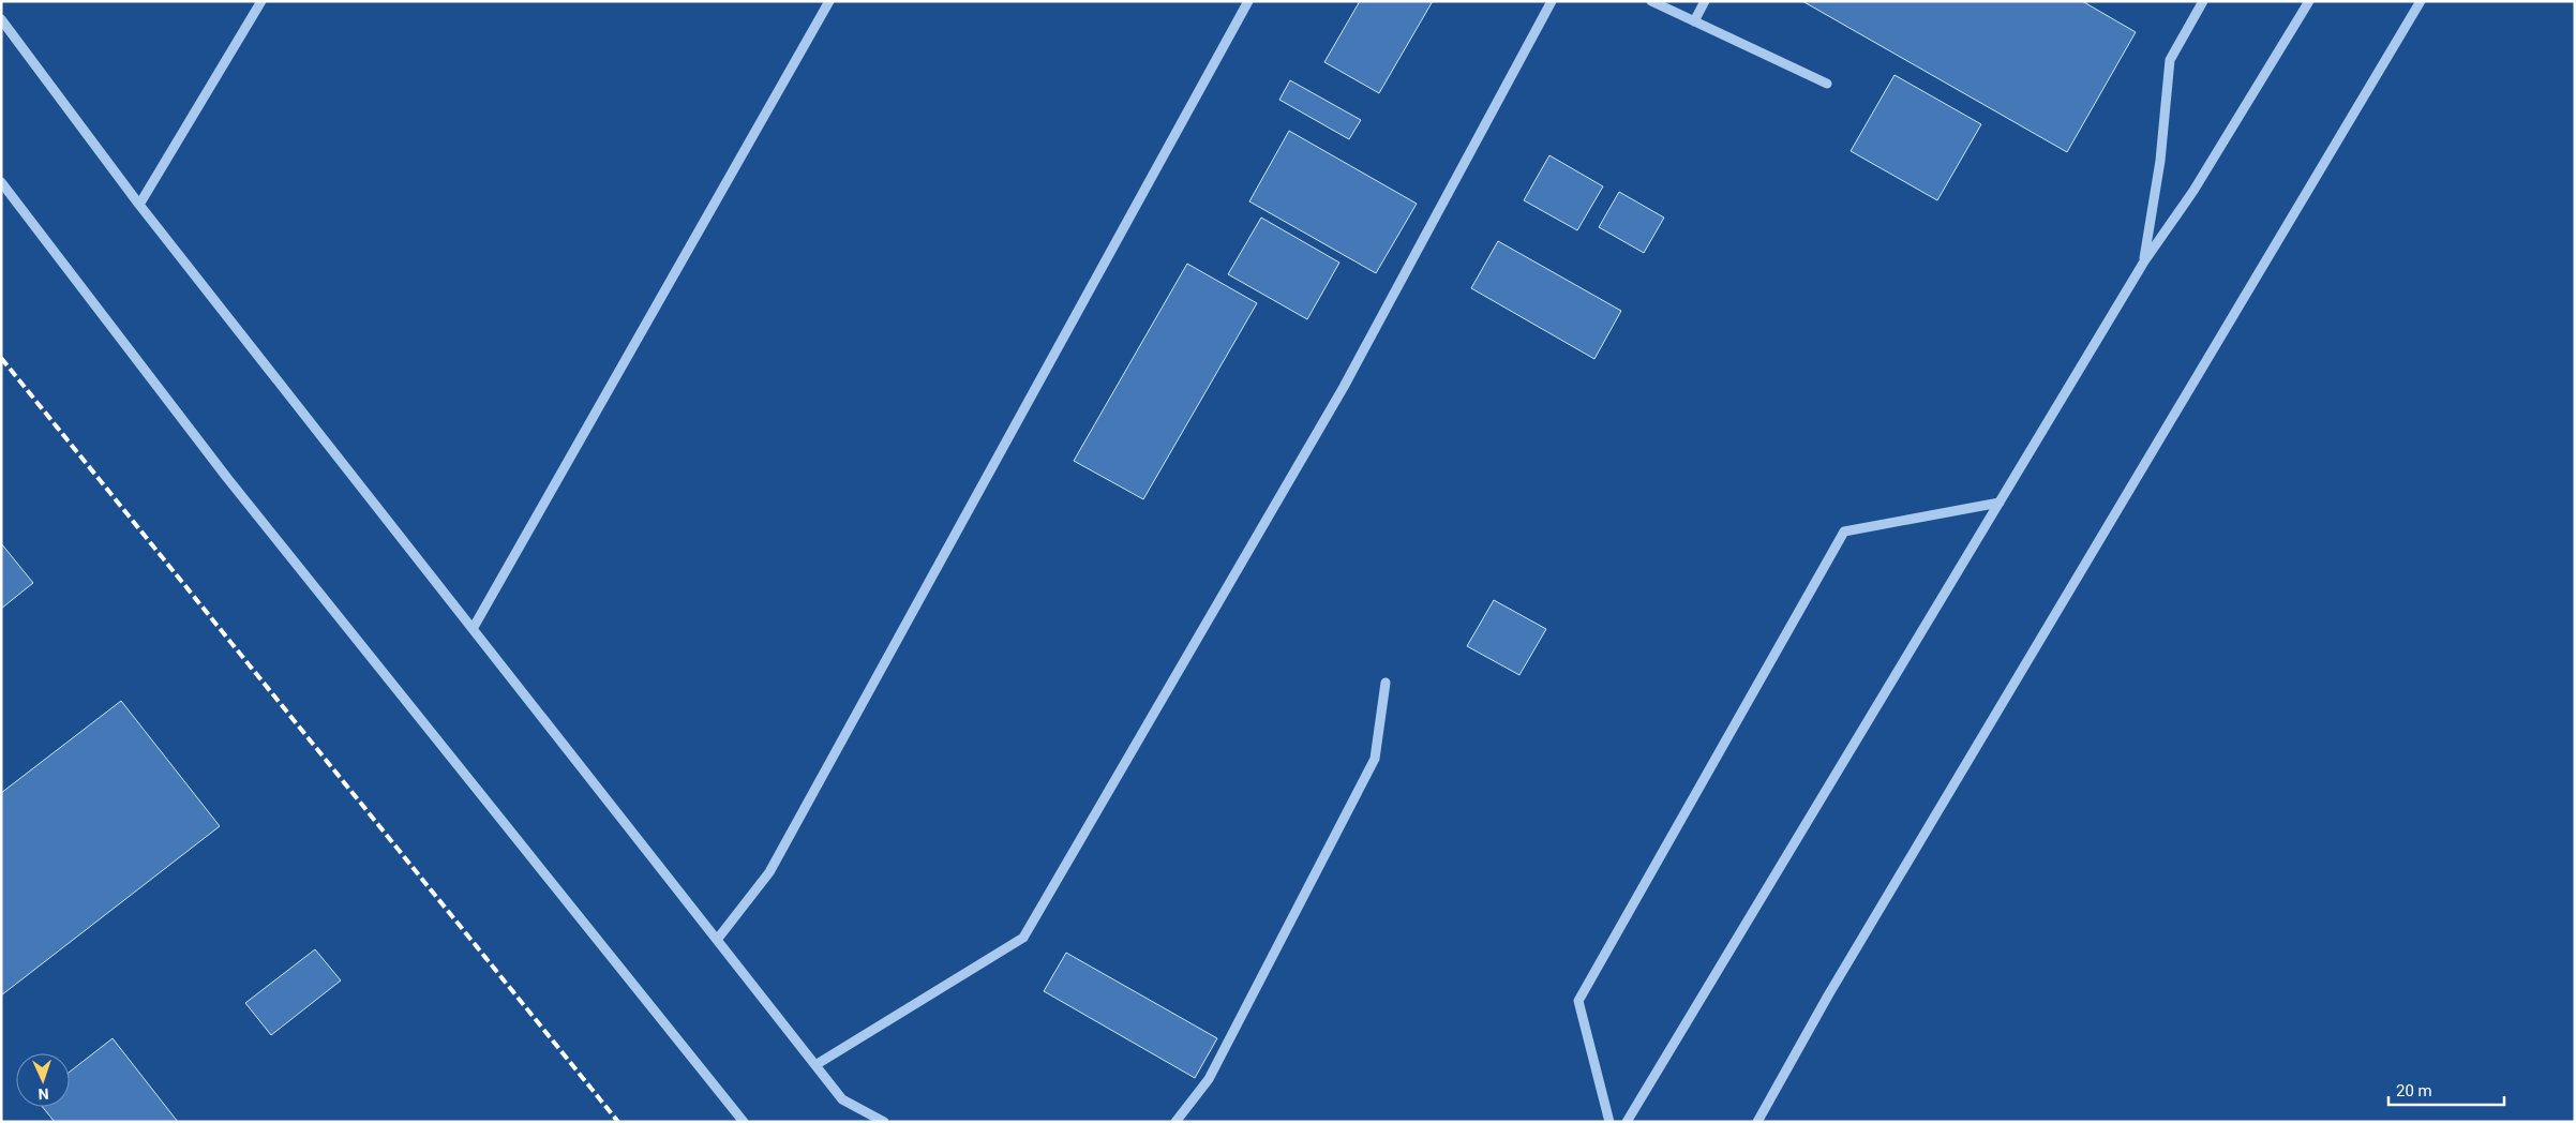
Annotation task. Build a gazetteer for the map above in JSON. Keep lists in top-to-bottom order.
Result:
{
  "scale_bar": "20 m",
  "north": "bottom"
}
